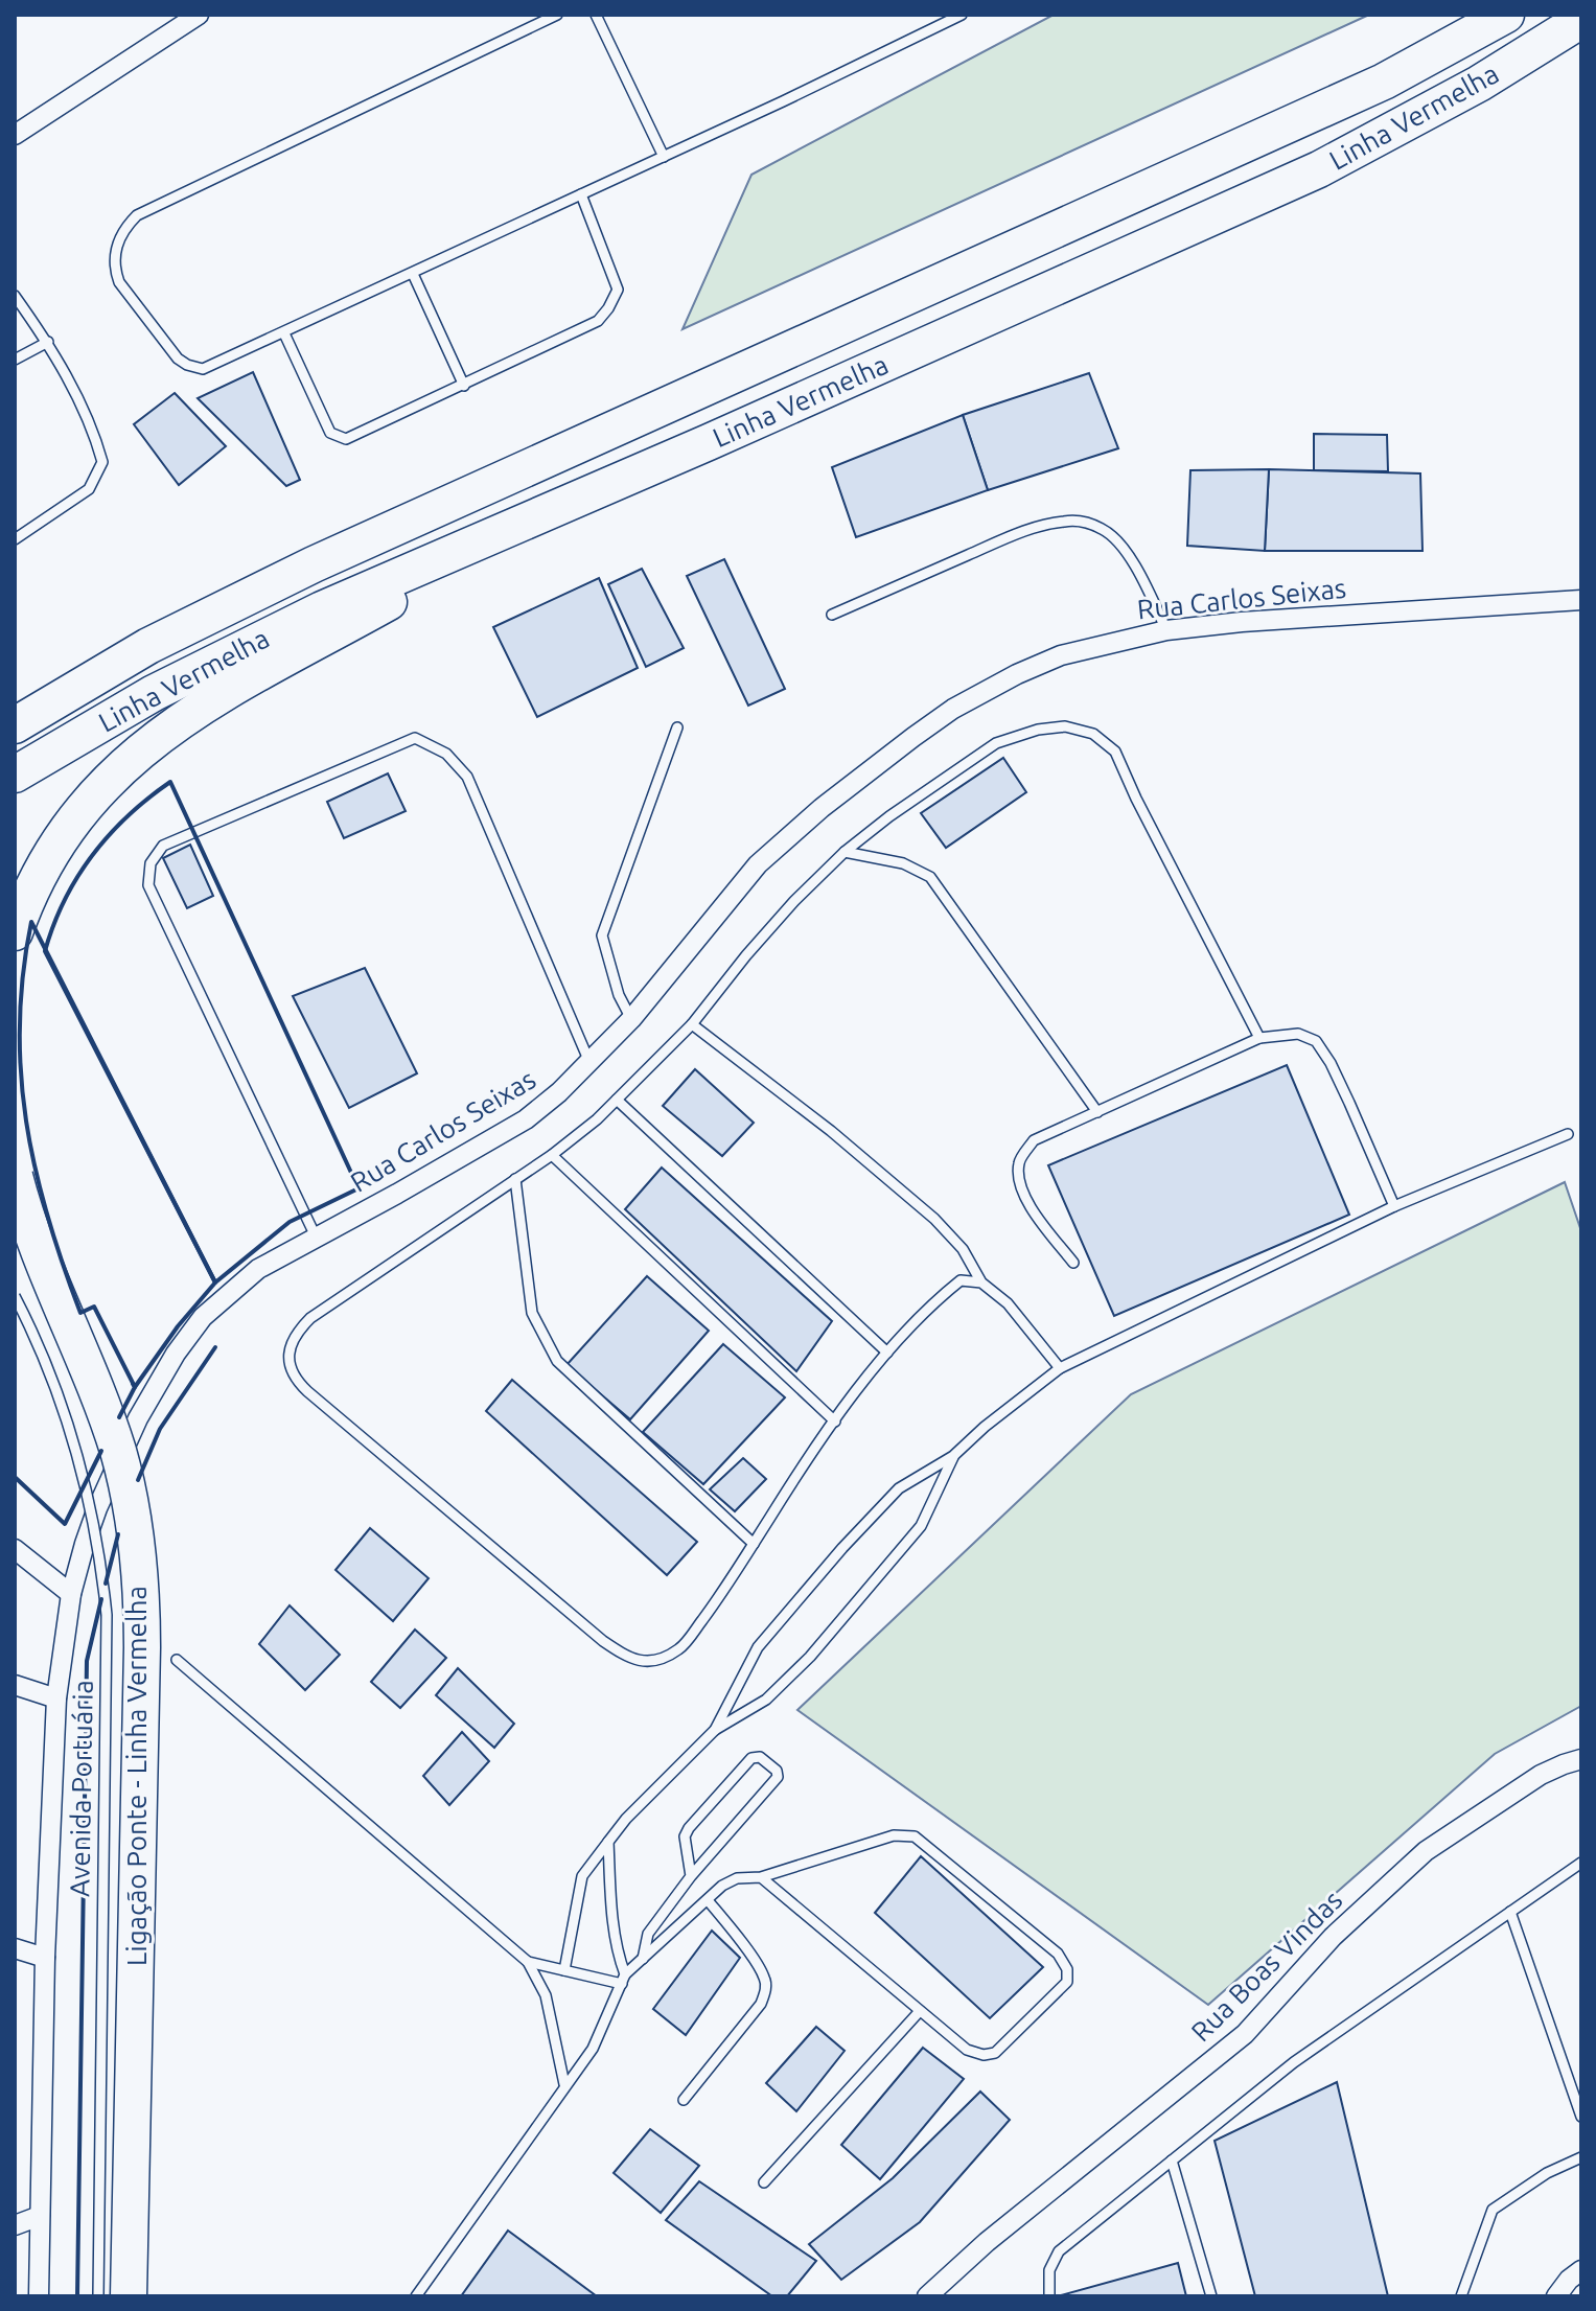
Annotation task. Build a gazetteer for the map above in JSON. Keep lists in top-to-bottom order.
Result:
{
  "streets": {
    "highway": ["Linha Vermelha", "Ligação Ponte - Linha Vermelha"],
    "street": ["Rua Carlos Seixas", "Rua Boas Vindas"],
    "lane": ["Avenida Portuária"]
  }
}
